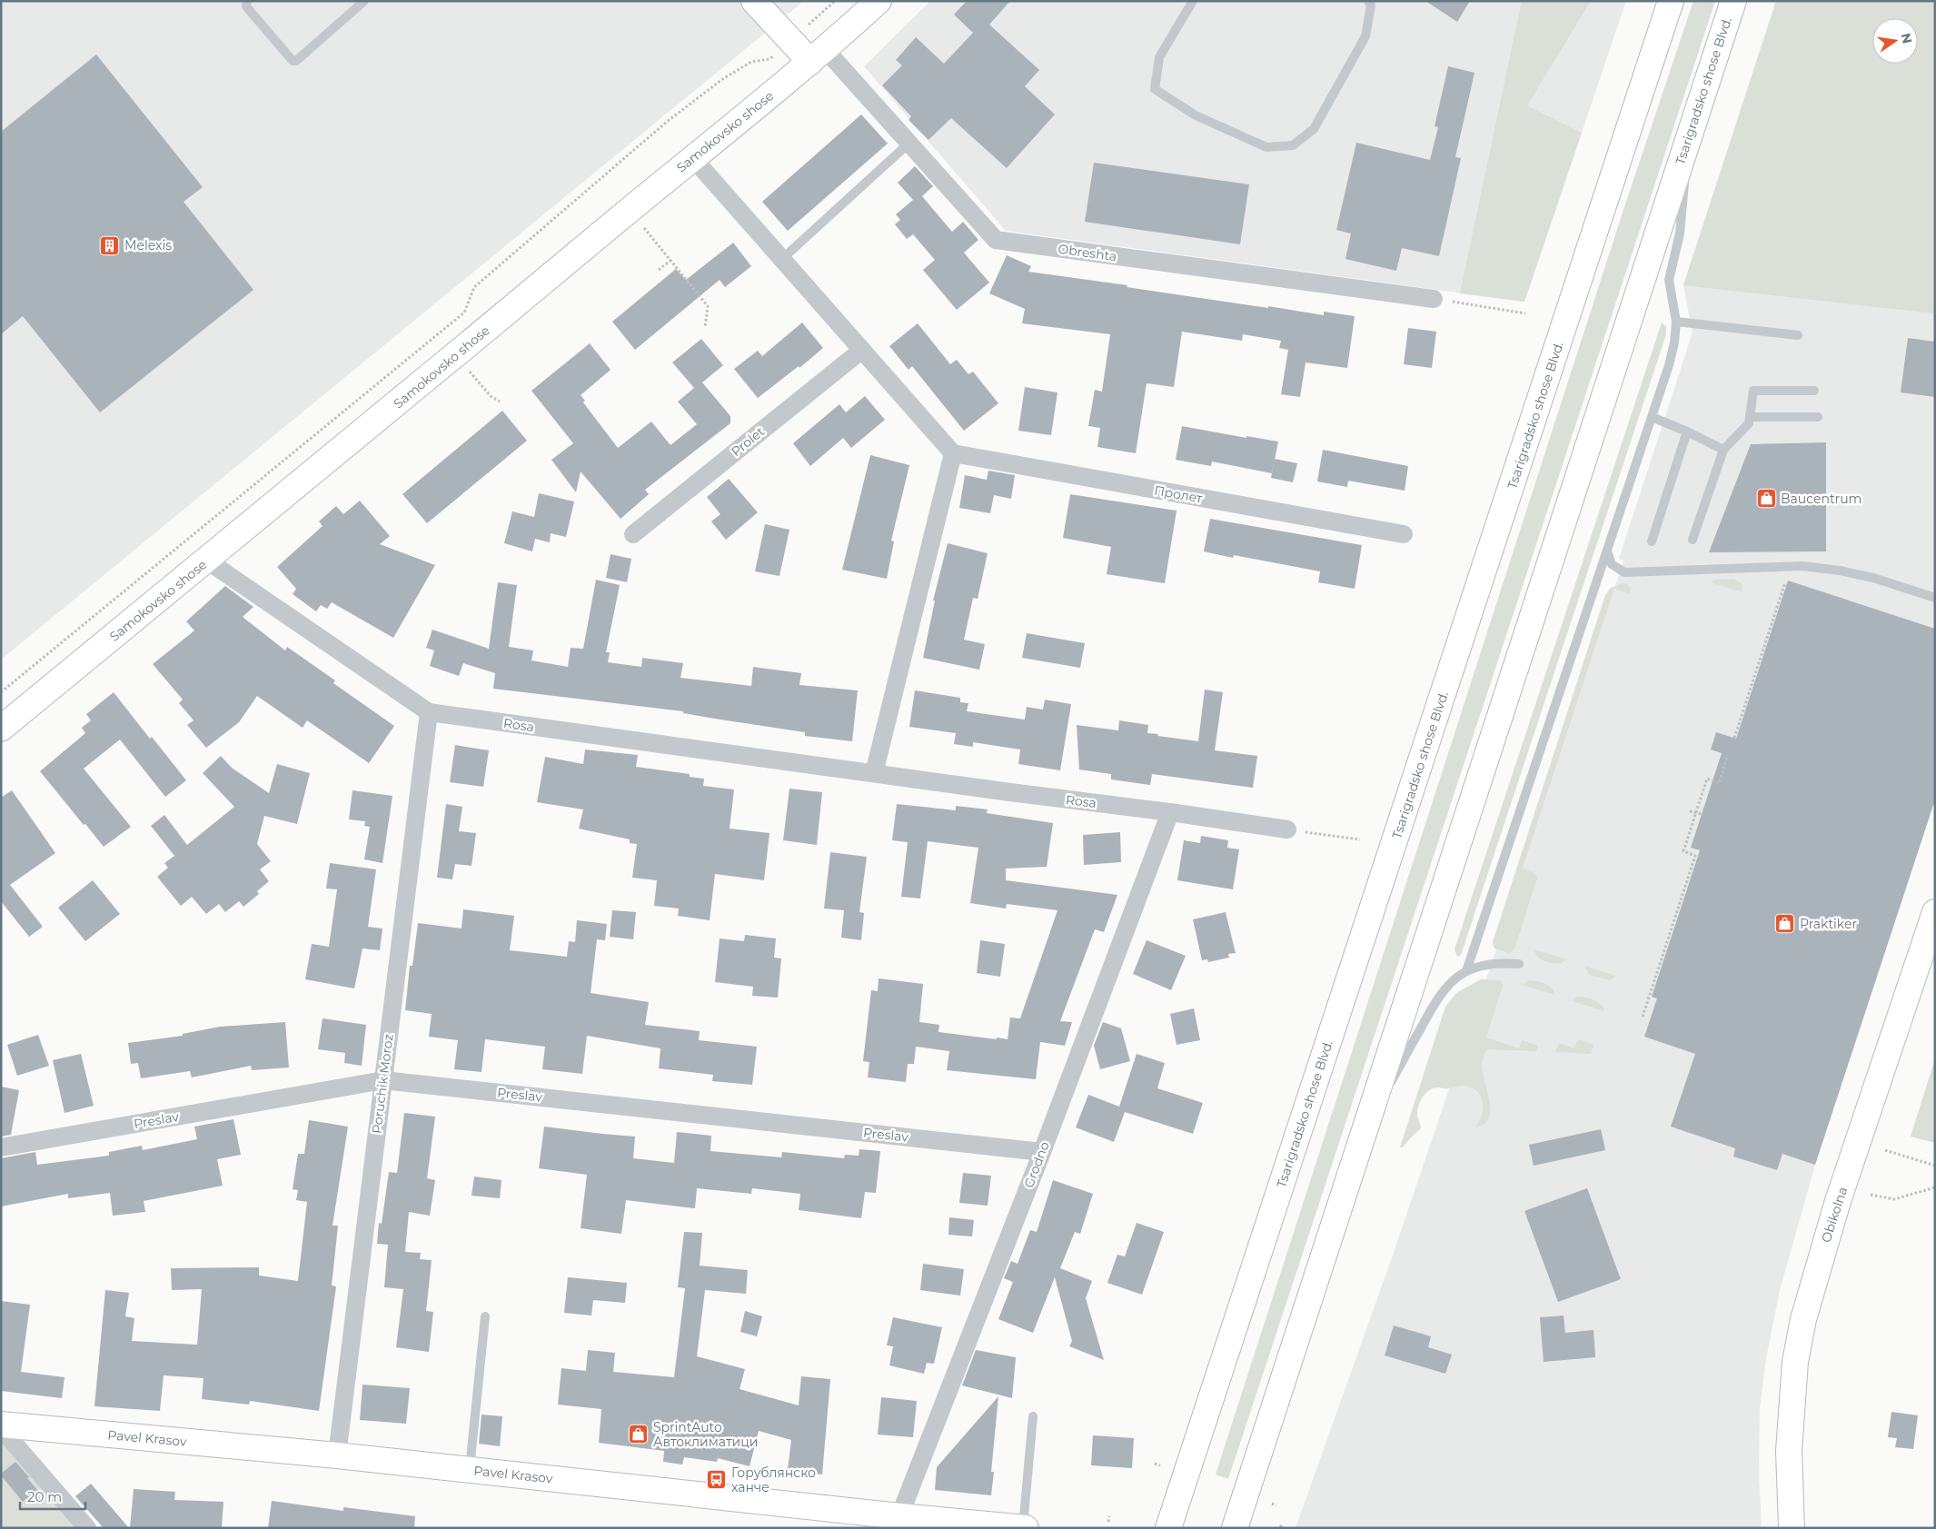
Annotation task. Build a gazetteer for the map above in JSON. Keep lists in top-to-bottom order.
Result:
{
  "streets": {
    "main road": [
      "Tsarigradsko shose Blvd.",
      "Samokovsko shose",
      "Obikolna",
      "Pavel Krasov"
    ],
    "street": [
      "Obreshta",
      "Prolet",
      "Пролет",
      "Rosa",
      "Poruchik Moroz",
      "Preslav",
      "Grodno"
    ]
  },
  "crossings": [
    ["Samokovsko shose", "Obreshta"],
    ["Samokovsko shose", "Rosa"],
    ["Rosa", "Poruchik Moroz"],
    ["Rosa", "Grodno"],
    ["Poruchik Moroz", "Preslav"],
    ["Poruchik Moroz", "Pavel Krasov"],
    ["Preslav", "Grodno"],
    ["Grodno", "Pavel Krasov"]
  ],
  "places": {
    "building": ["Мelexis"],
    "shop": ["Baucentrum", "Praktiker", "SprintAuto Автоклиматици"],
    "bus stop": ["Горублянско ханче"]
  },
  "scale_bar": "20 m",
  "north": "right"
}
